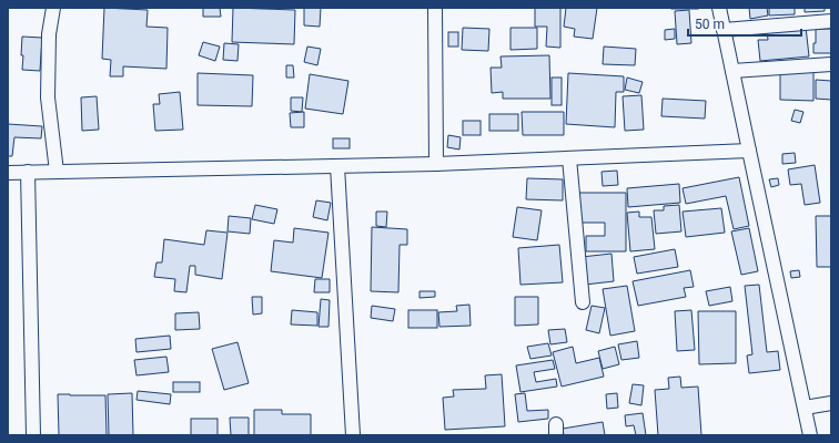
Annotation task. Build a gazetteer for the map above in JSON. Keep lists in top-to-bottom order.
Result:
{
  "scale_bar": "50 m"
}
